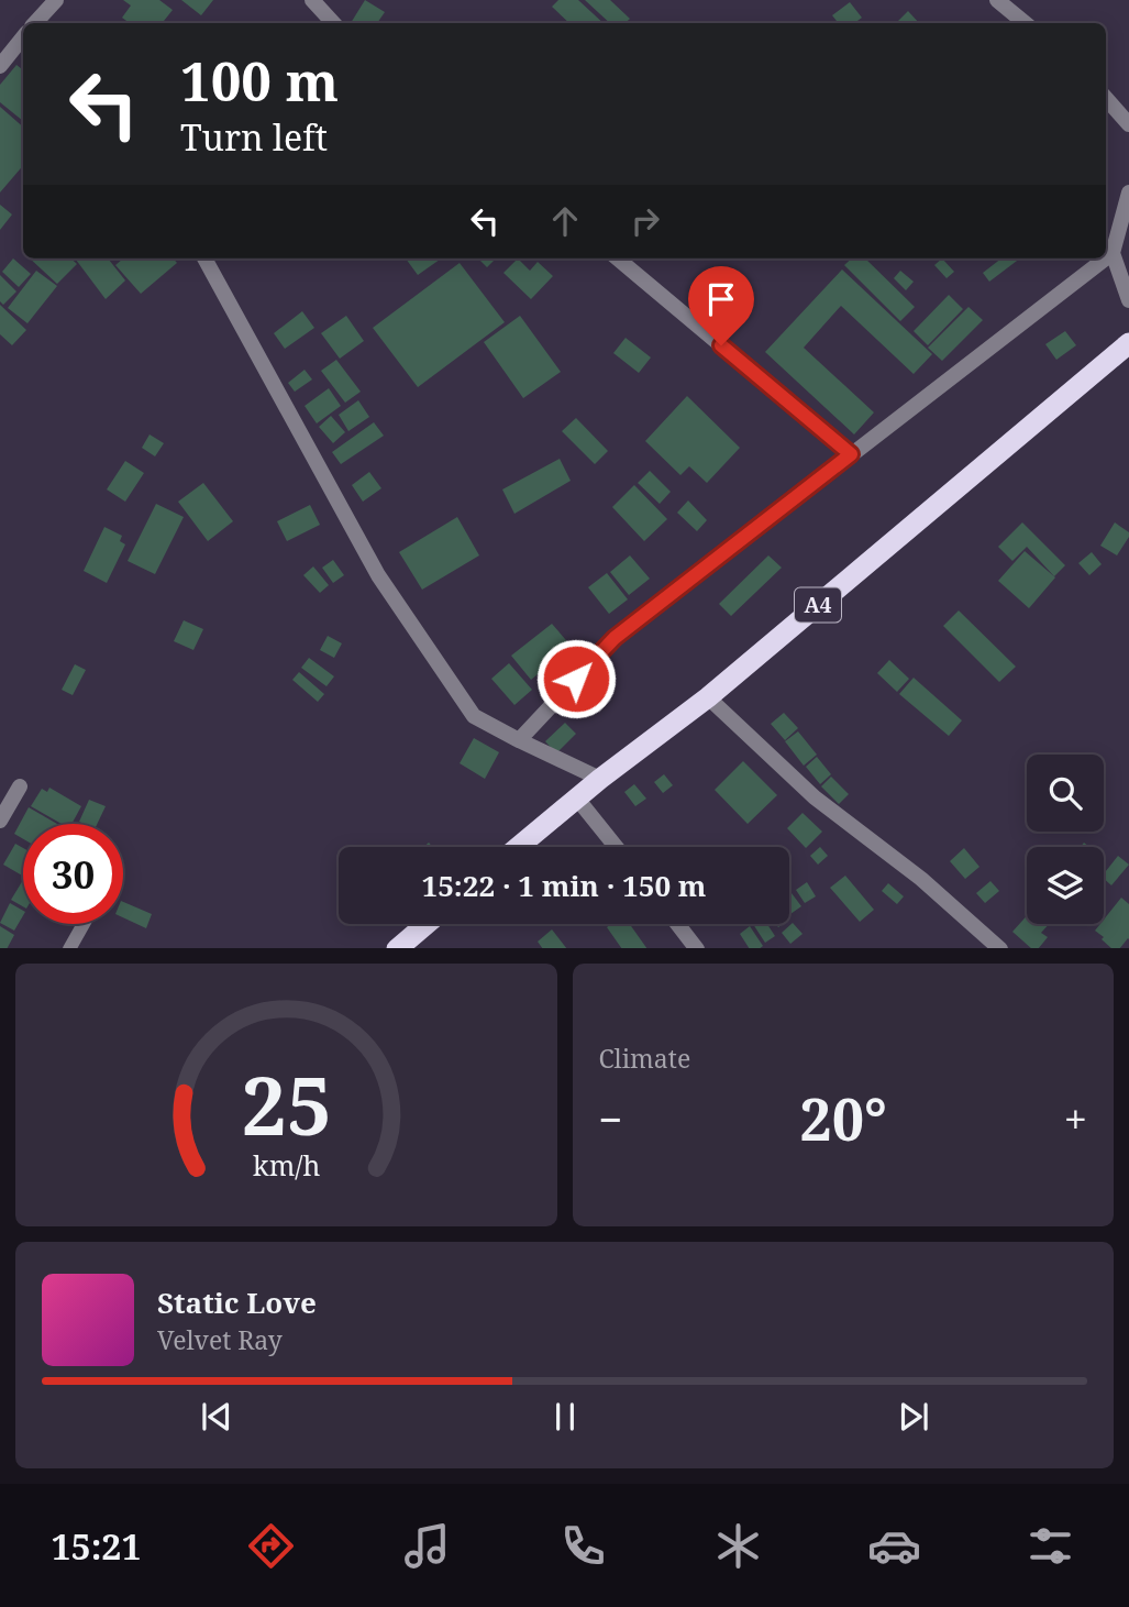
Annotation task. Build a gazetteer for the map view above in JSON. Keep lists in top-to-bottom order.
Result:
{
  "streets": {
    "highway": ["A4"]
  },
  "page": {
    "turn": ["100 m", "Turn left"],
    "limit": "30",
    "trip": "15:22 · 1 min · 150 m",
    "tile": "Climate",
    "heat": ["−", "20°", "+"],
    "song": ["Static Love", "Velvet Ray"],
    "tabs": "15:21",
    "gauge": ["25", "km/h"]
  }
}
